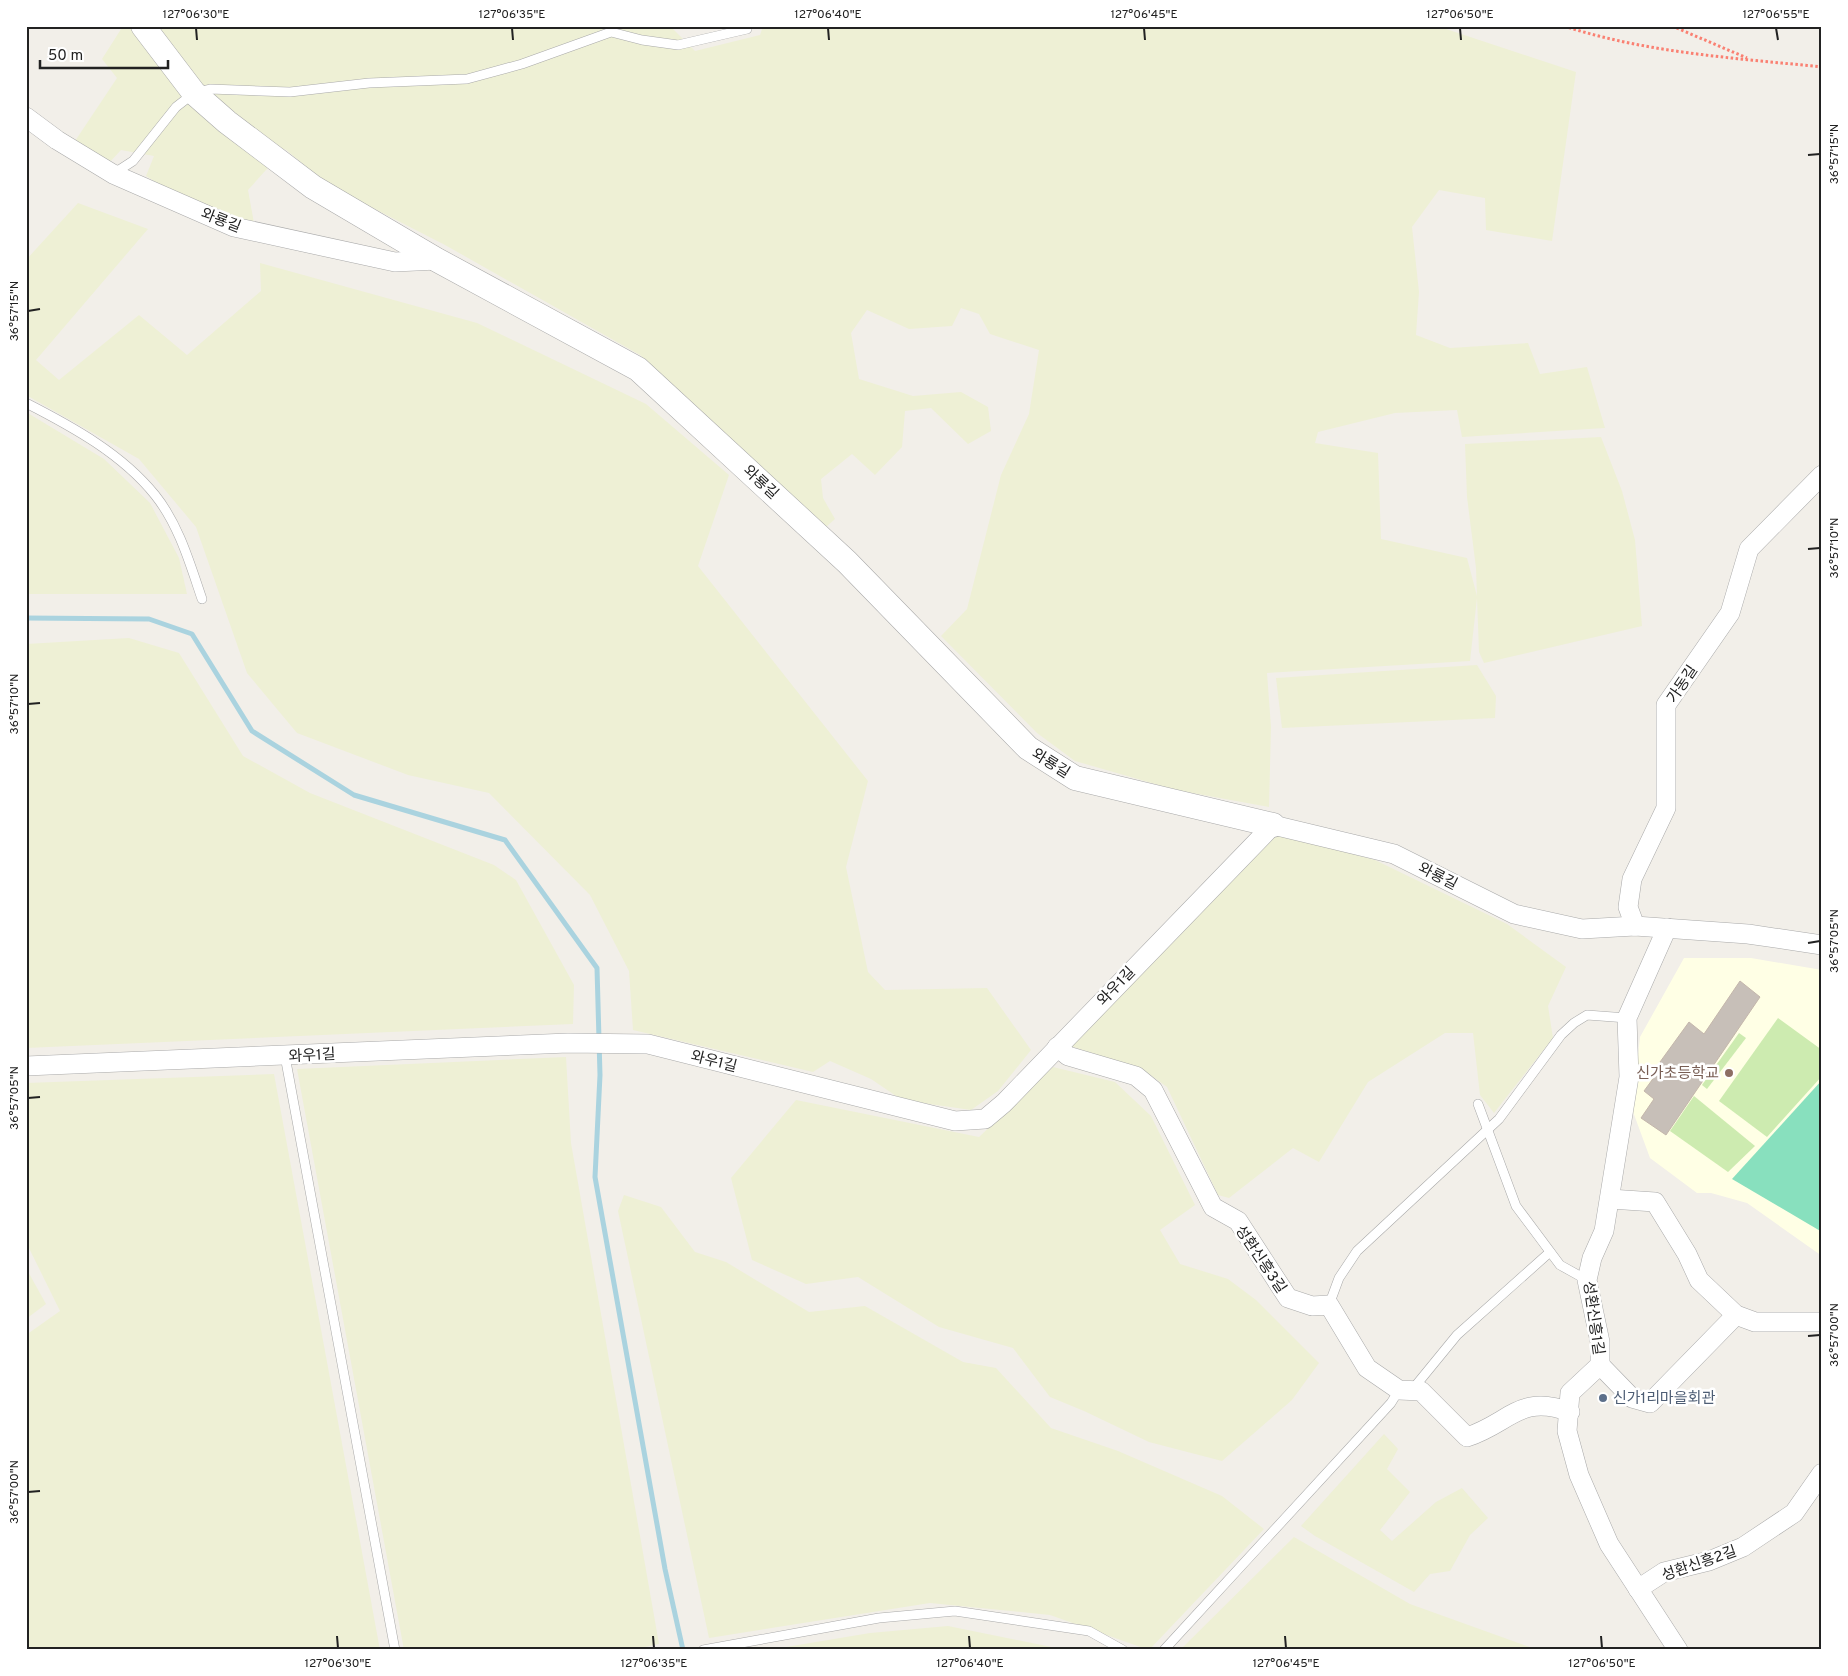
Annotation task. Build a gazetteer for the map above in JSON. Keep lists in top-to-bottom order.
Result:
{
  "streets": {
    "street": [
      "와룡길",
      "가동길",
      "와우1길",
      "성환신흥3길",
      "성환신흥1길",
      "성환신흥2길"
    ]
  },
  "crossings": [
    ["와룡길", "가동길"],
    ["와룡길", "와우1길"],
    ["와룡길", "성환신흥1길"],
    ["와우1길", "성환신흥3길"],
    ["성환신흥1길", "성환신흥2길"]
  ],
  "places": ["신가초등학교", "신가1리마을회관"],
  "scale_bar": "50 m",
  "coordinates": [
    "127°06'30\"E",
    "127°06'35\"E",
    "127°06'40\"E",
    "127°06'45\"E",
    "127°06'50\"E",
    "127°06'55\"E",
    "36°57'15\"N",
    "36°57'10\"N",
    "36°57'05\"N",
    "36°57'00\"N"
  ]
}
